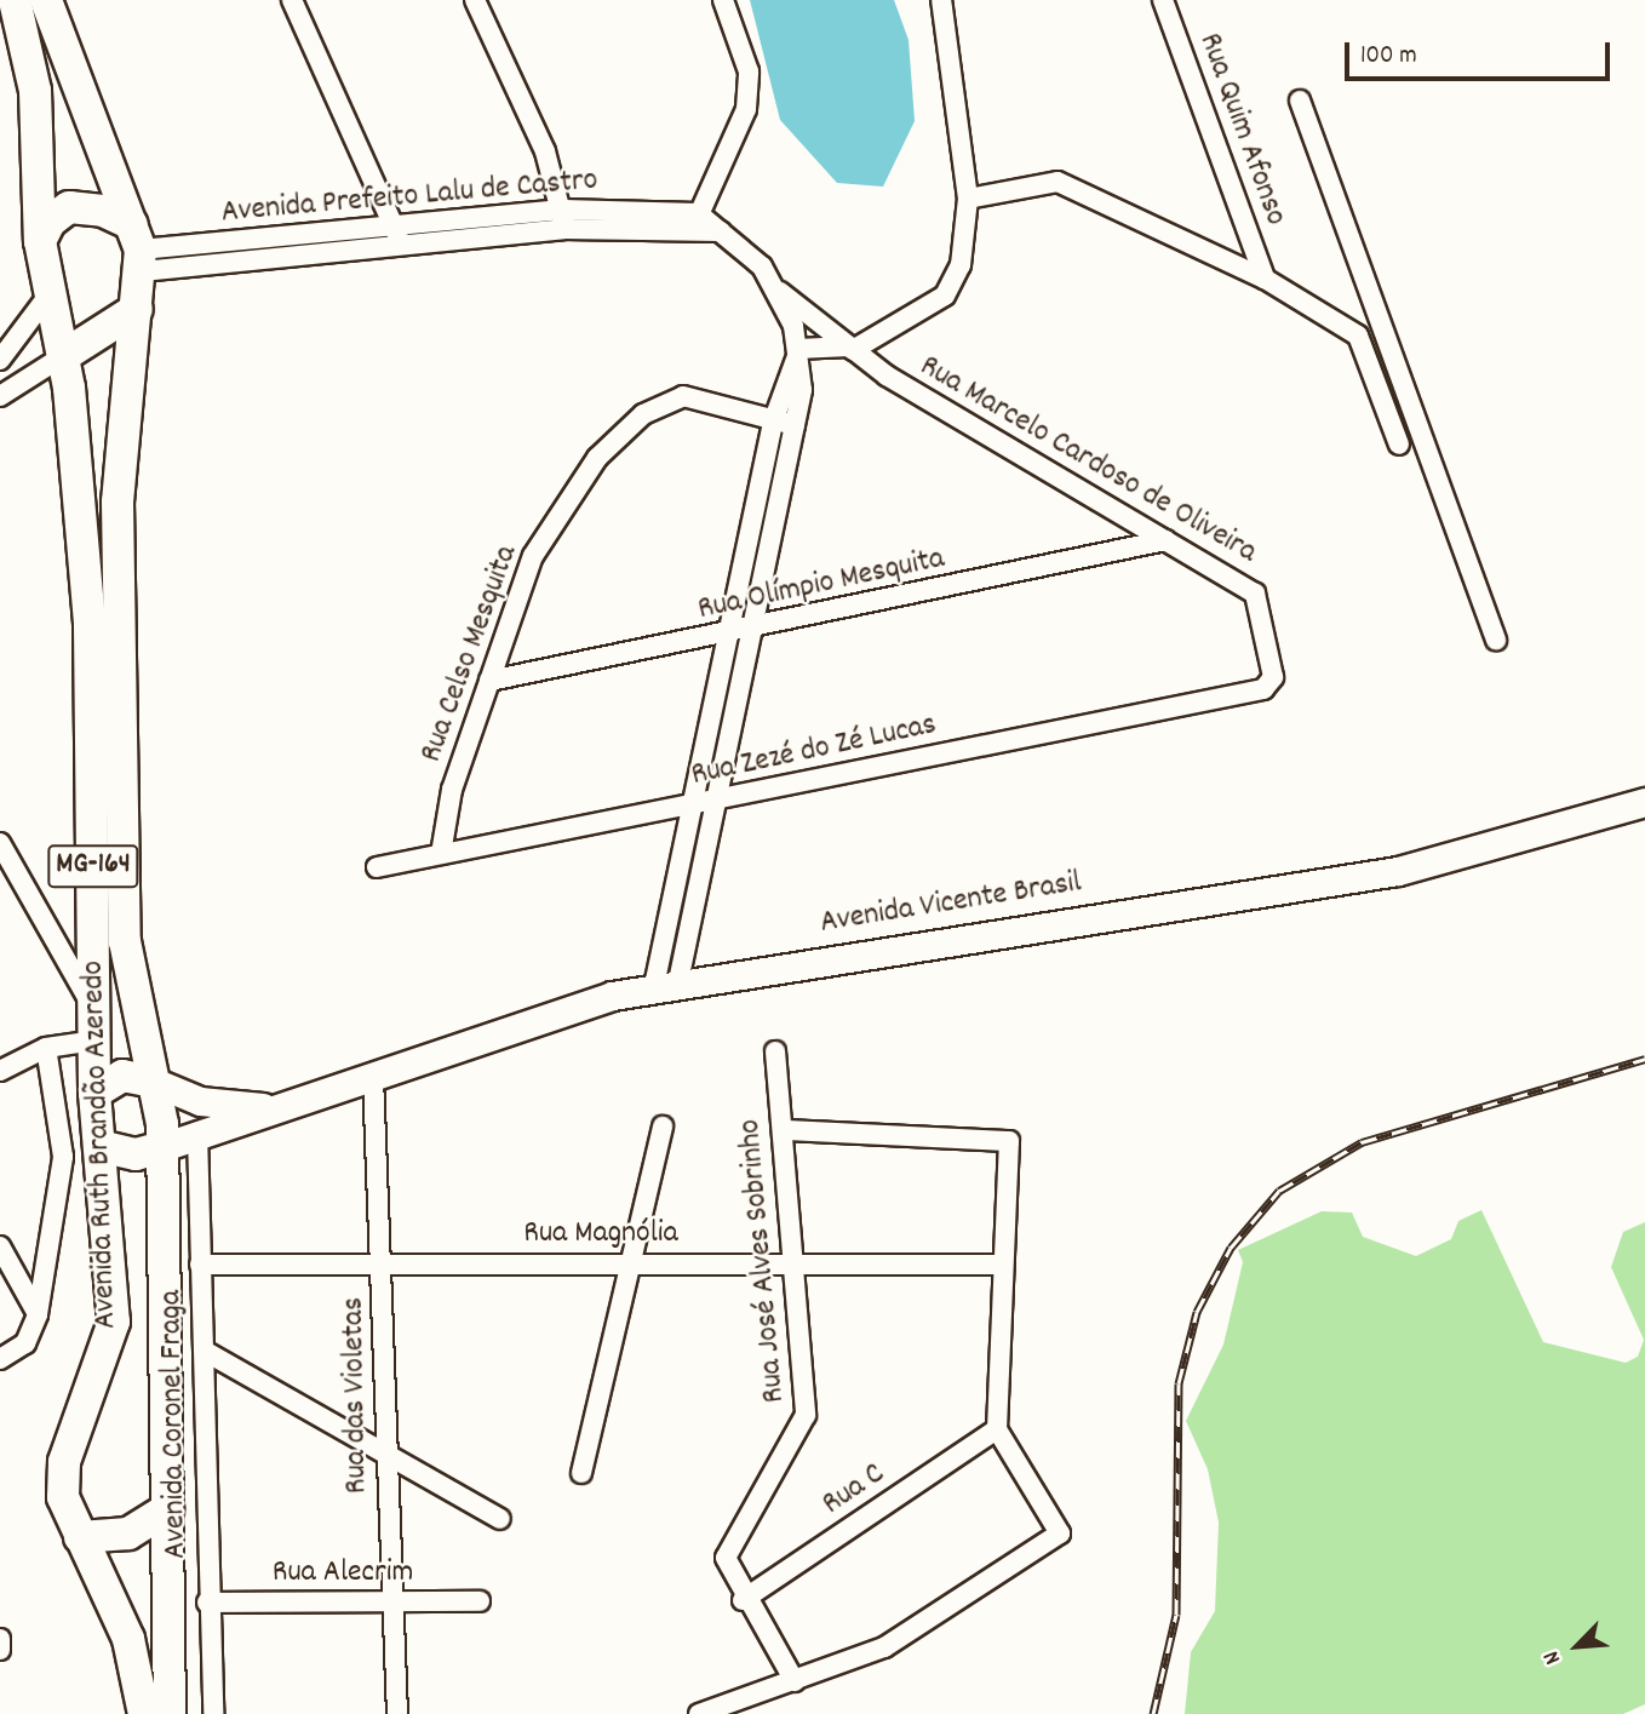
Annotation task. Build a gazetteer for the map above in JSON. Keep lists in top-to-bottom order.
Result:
{
  "streets": {
    "main road": ["MG-164", "Avenida Ruth Brandão Azeredo"],
    "street": [
      "Rua Quim Afonso",
      "Avenida Prefeito Lalu de Castro",
      "Rua Marcelo Cardoso de Oliveira",
      "Rua Olímpio Mesquita",
      "Rua Celso Mesquita",
      "Rua Zezé do Zé Lucas",
      "Avenida Vicente Brasil",
      "Rua Magnólia",
      "Rua José Alves Sobrinho",
      "Rua das Violetas",
      "Avenida Coronel Fraga",
      "Rua C",
      "Rua Alecrim"
    ]
  },
  "crossings": [
    ["Avenida Prefeito Lalu de Castro", "Rua Marcelo Cardoso de Oliveira"],
    ["Avenida Prefeito Lalu de Castro", "Rua Olímpio Mesquita"],
    ["Avenida Prefeito Lalu de Castro", "Rua Celso Mesquita"],
    ["Avenida Prefeito Lalu de Castro", "Rua Zezé do Zé Lucas"],
    ["Avenida Prefeito Lalu de Castro", "Avenida Vicente Brasil"],
    ["Avenida Prefeito Lalu de Castro", "Avenida Ruth Brandão Azeredo"],
    ["Rua Marcelo Cardoso de Oliveira", "Rua Olímpio Mesquita"],
    ["Rua Marcelo Cardoso de Oliveira", "Rua Zezé do Zé Lucas"],
    ["Rua Olímpio Mesquita", "Rua Celso Mesquita"],
    ["Rua Celso Mesquita", "Rua Zezé do Zé Lucas"],
    ["Avenida Vicente Brasil", "Avenida Ruth Brandão Azeredo"],
    ["Avenida Vicente Brasil", "Rua das Violetas"],
    ["Avenida Vicente Brasil", "Avenida Coronel Fraga"],
    ["Rua Magnólia", "Rua José Alves Sobrinho"],
    ["Rua Magnólia", "Rua das Violetas"],
    ["Rua Magnólia", "Avenida Coronel Fraga"],
    ["Rua José Alves Sobrinho", "Rua C"],
    ["Rua das Violetas", "Rua Alecrim"],
    ["Avenida Coronel Fraga", "Rua Alecrim"]
  ],
  "scale_bar": "100 m",
  "north": "bottom left"
}
